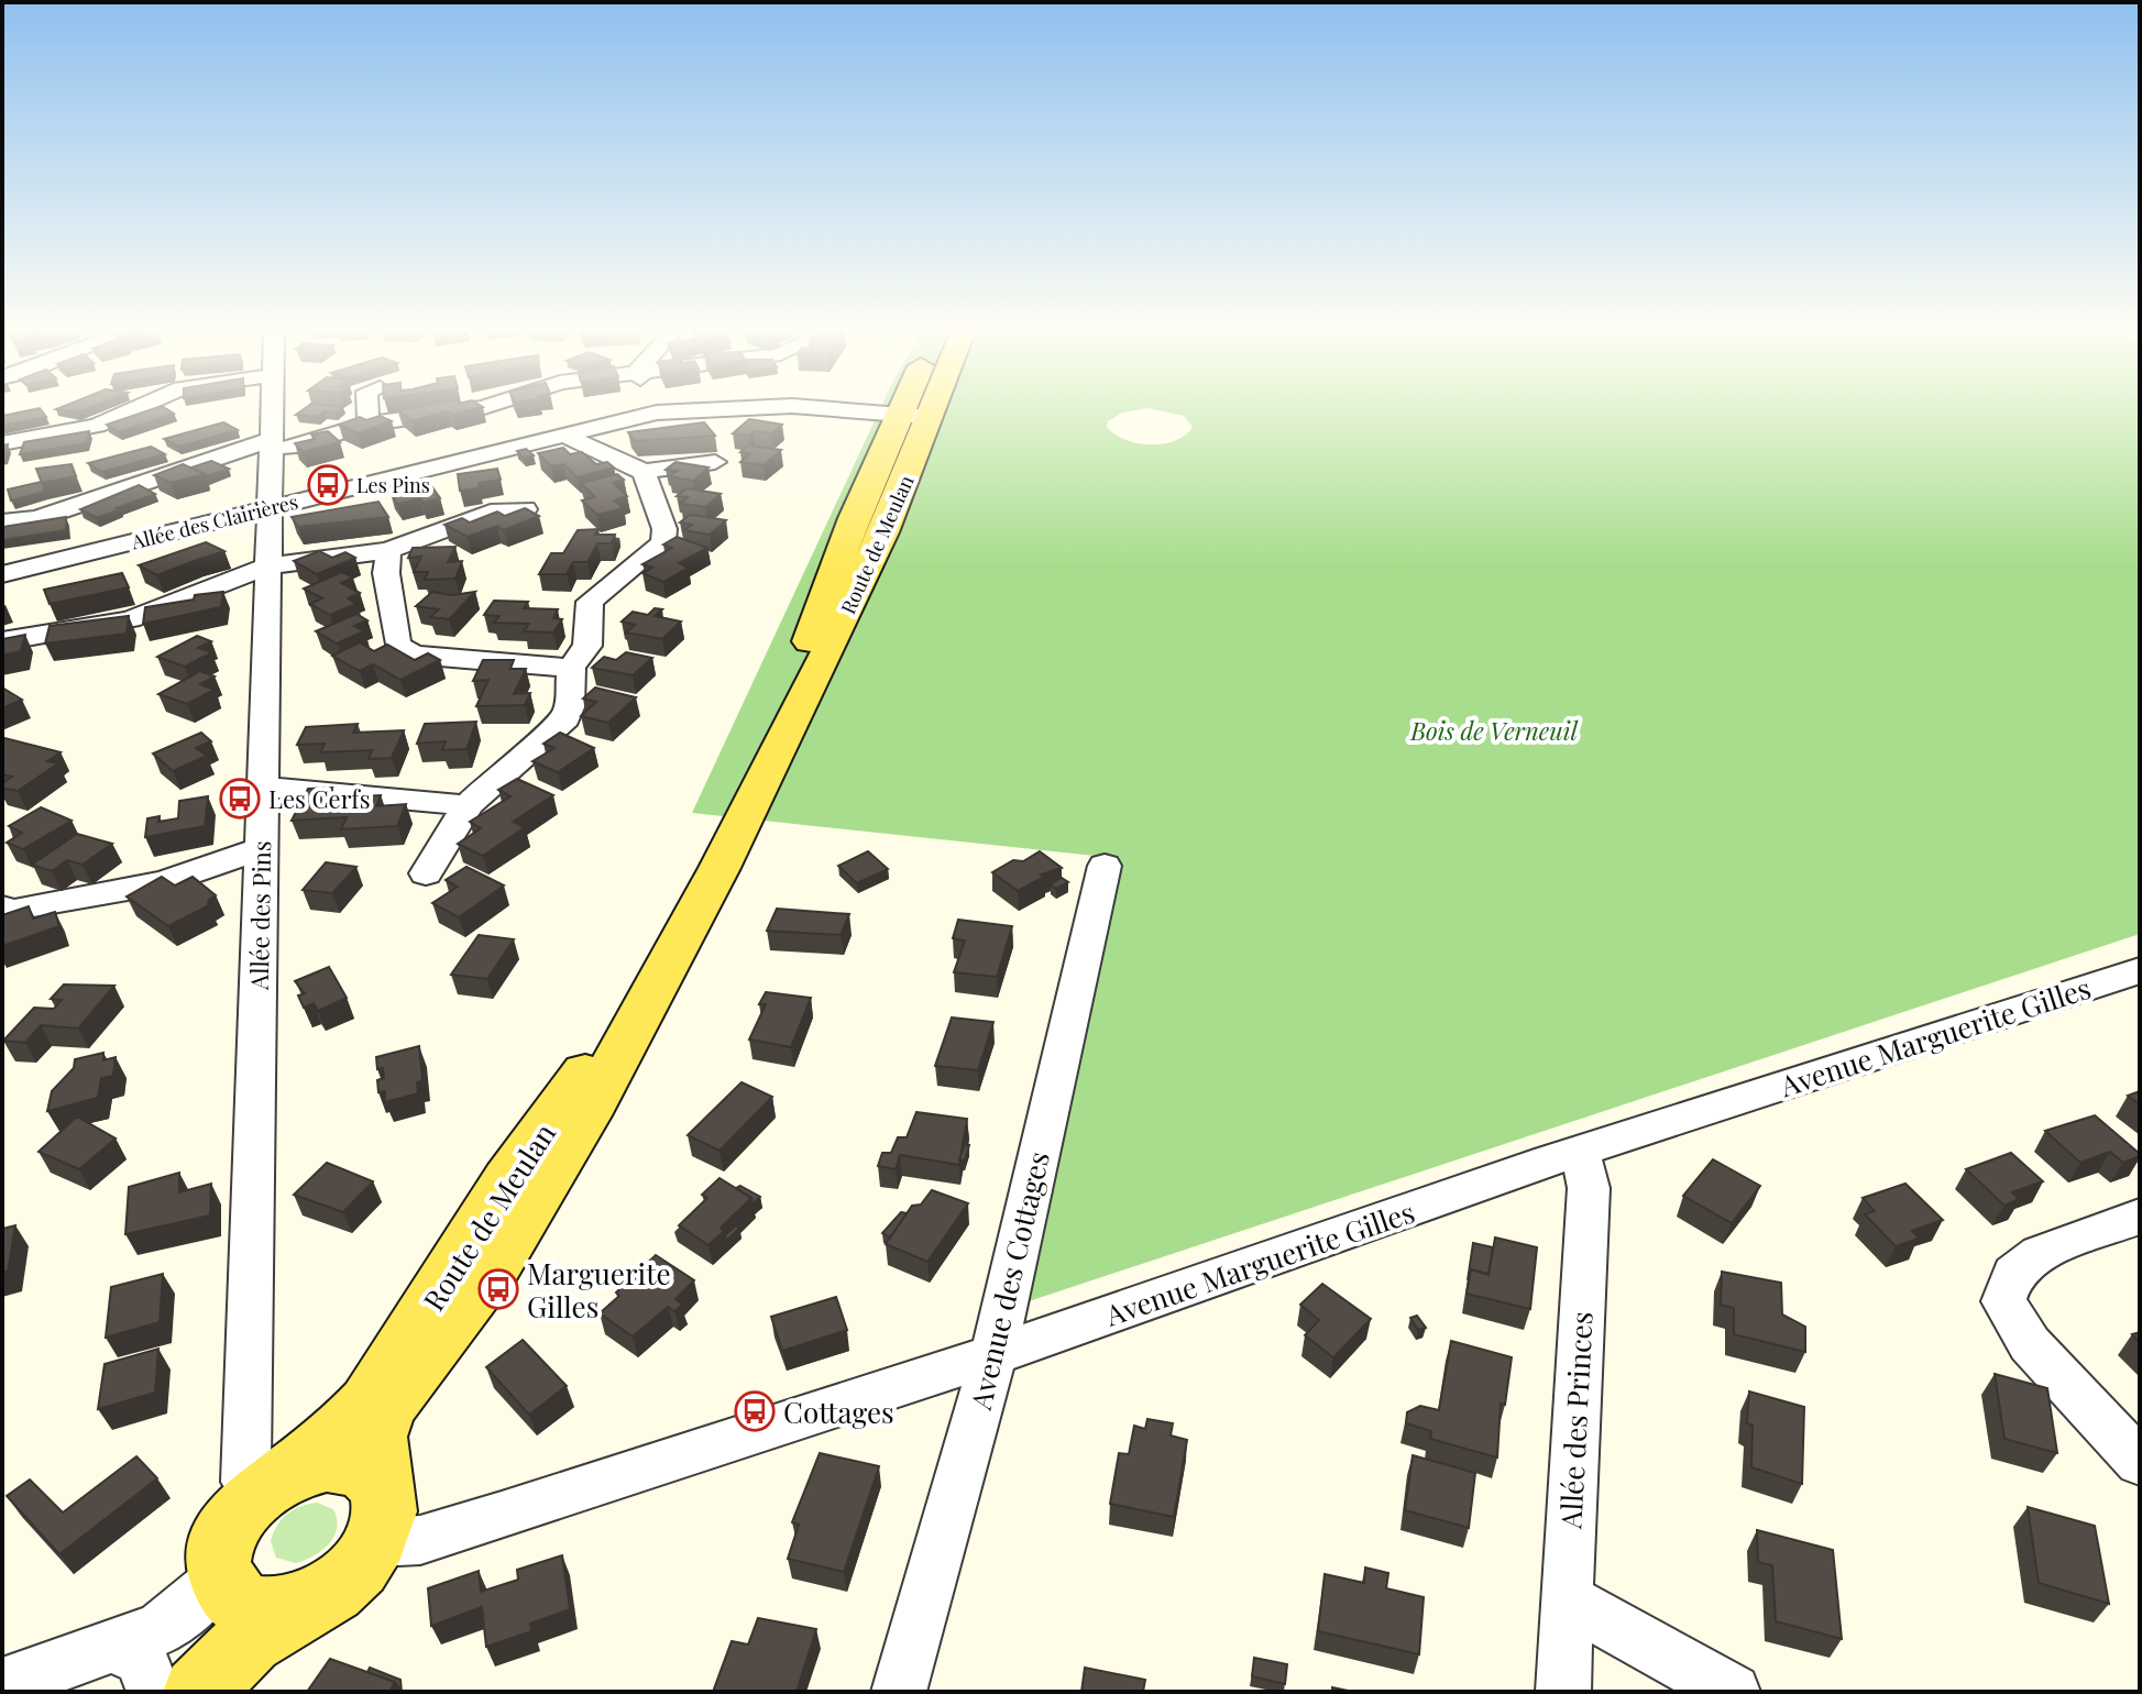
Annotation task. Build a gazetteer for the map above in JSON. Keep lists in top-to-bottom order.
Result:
{
  "streets": {
    "main road": ["Route de Meulan"],
    "street": [
      "Allée des Clairières",
      "Allée des Pins",
      "Avenue Marguerite Gilles",
      "Avenue des Cottages",
      "Allée des Princes"
    ]
  },
  "crossings": [
    ["Allée des Clairières", "Allée des Pins"],
    ["Route de Meulan", "Allée des Pins"],
    ["Route de Meulan", "Avenue Marguerite Gilles"],
    ["Allée des Pins", "Avenue Marguerite Gilles"],
    ["Avenue Marguerite Gilles", "Avenue des Cottages"],
    ["Avenue Marguerite Gilles", "Allée des Princes"]
  ],
  "parks": ["Bois de Verneuil"],
  "places": {
    "bus stop": [
      "Les Pins",
      "Les Cerfs",
      "Marguerite Gilles",
      "Cottages"
    ]
  }
}
